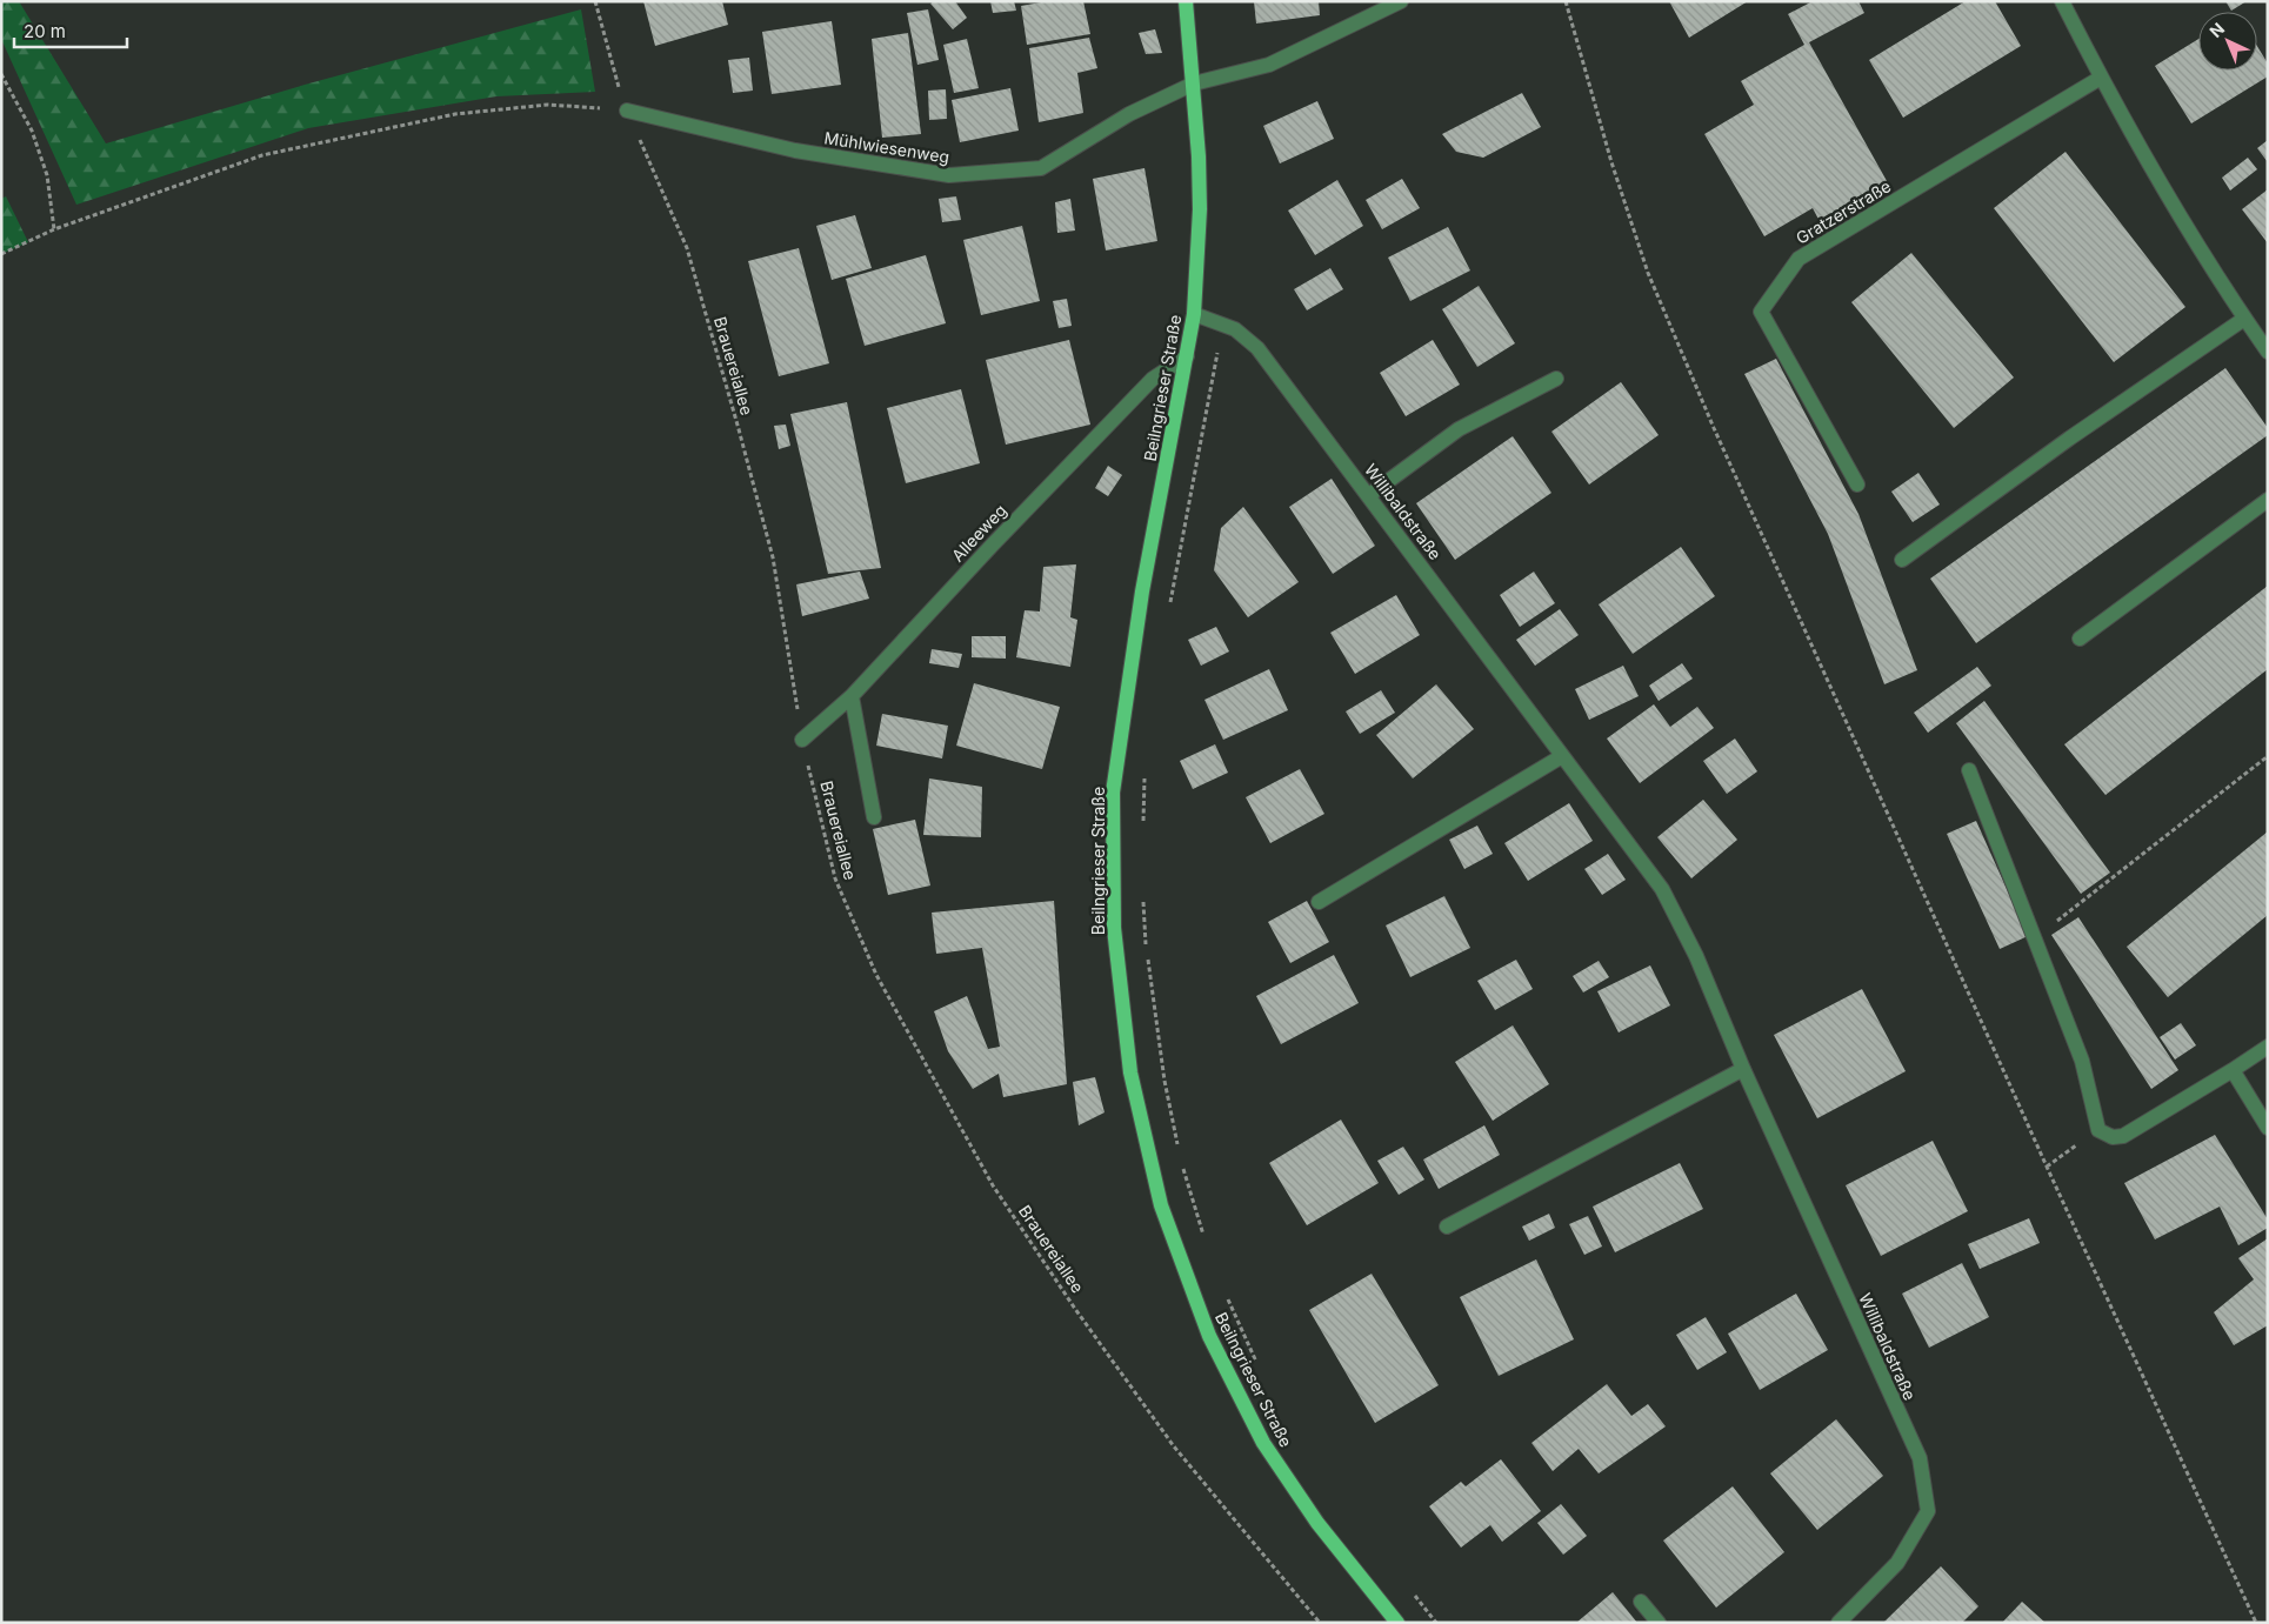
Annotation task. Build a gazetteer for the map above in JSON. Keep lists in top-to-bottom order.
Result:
{
  "streets": {
    "main road": ["Beilngrieser Straße"],
    "street": [
      "Mühlwiesenweg",
      "Gratzerstraße",
      "Willibaldstraße",
      "Alleeweg"
    ],
    "path": ["Brauereiallee"]
  },
  "crossings": [
    ["Mühlwiesenweg", "Brauereiallee"],
    ["Mühlwiesenweg", "Beilngrieser Straße"],
    ["Brauereiallee", "Alleeweg"],
    ["Beilngrieser Straße", "Willibaldstraße"],
    ["Beilngrieser Straße", "Alleeweg"]
  ],
  "scale_bar": "20 m",
  "north": "top left"
}
